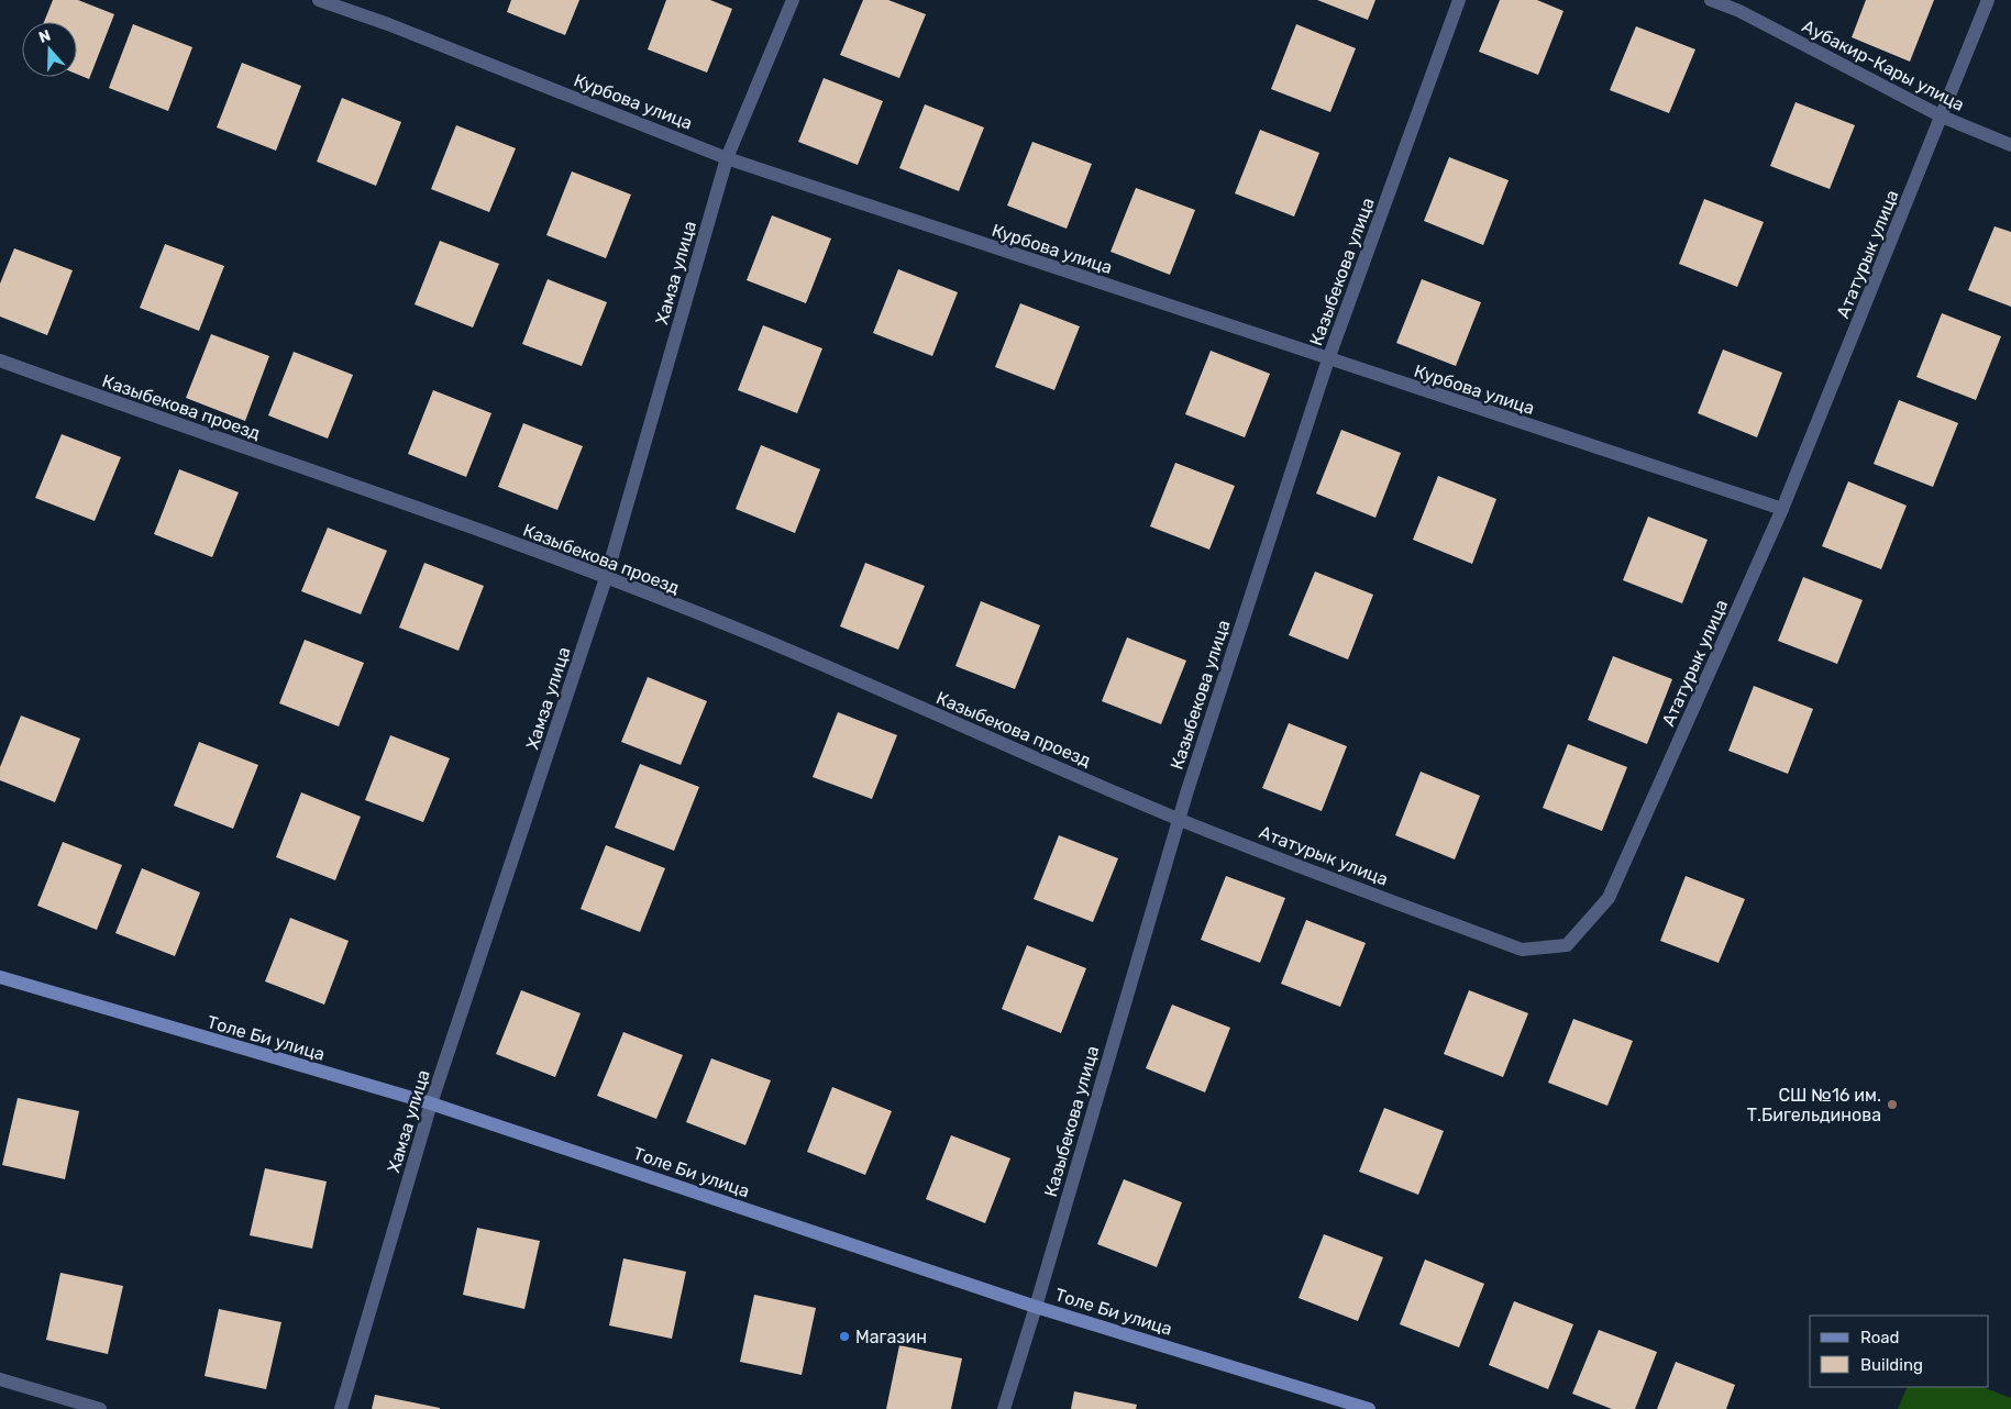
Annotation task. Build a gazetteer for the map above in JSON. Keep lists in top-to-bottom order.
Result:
{
  "streets": {
    "street": [
      "Аубакир-Кары улица",
      "Курбова улица",
      "Ататурык улица",
      "Казыбекова улица",
      "Хамза улица",
      "Казыбекова проезд",
      "Толе Би улица"
    ]
  },
  "crossings": [
    ["Аубакир-Кары улица", "Ататурык улица"],
    ["Курбова улица", "Ататурык улица"],
    ["Курбова улица", "Казыбекова улица"],
    ["Курбова улица", "Хамза улица"],
    ["Ататурык улица", "Казыбекова улица"],
    ["Ататурык улица", "Казыбекова проезд"],
    ["Казыбекова улица", "Казыбекова проезд"],
    ["Казыбекова улица", "Толе Би улица"],
    ["Хамза улица", "Казыбекова проезд"],
    ["Хамза улица", "Толе Би улица"]
  ],
  "places": ["СШ №16 им. Т.Бигельдинова", "Магазин"],
  "legend": ["Road", "Building"],
  "north": "top"
}
